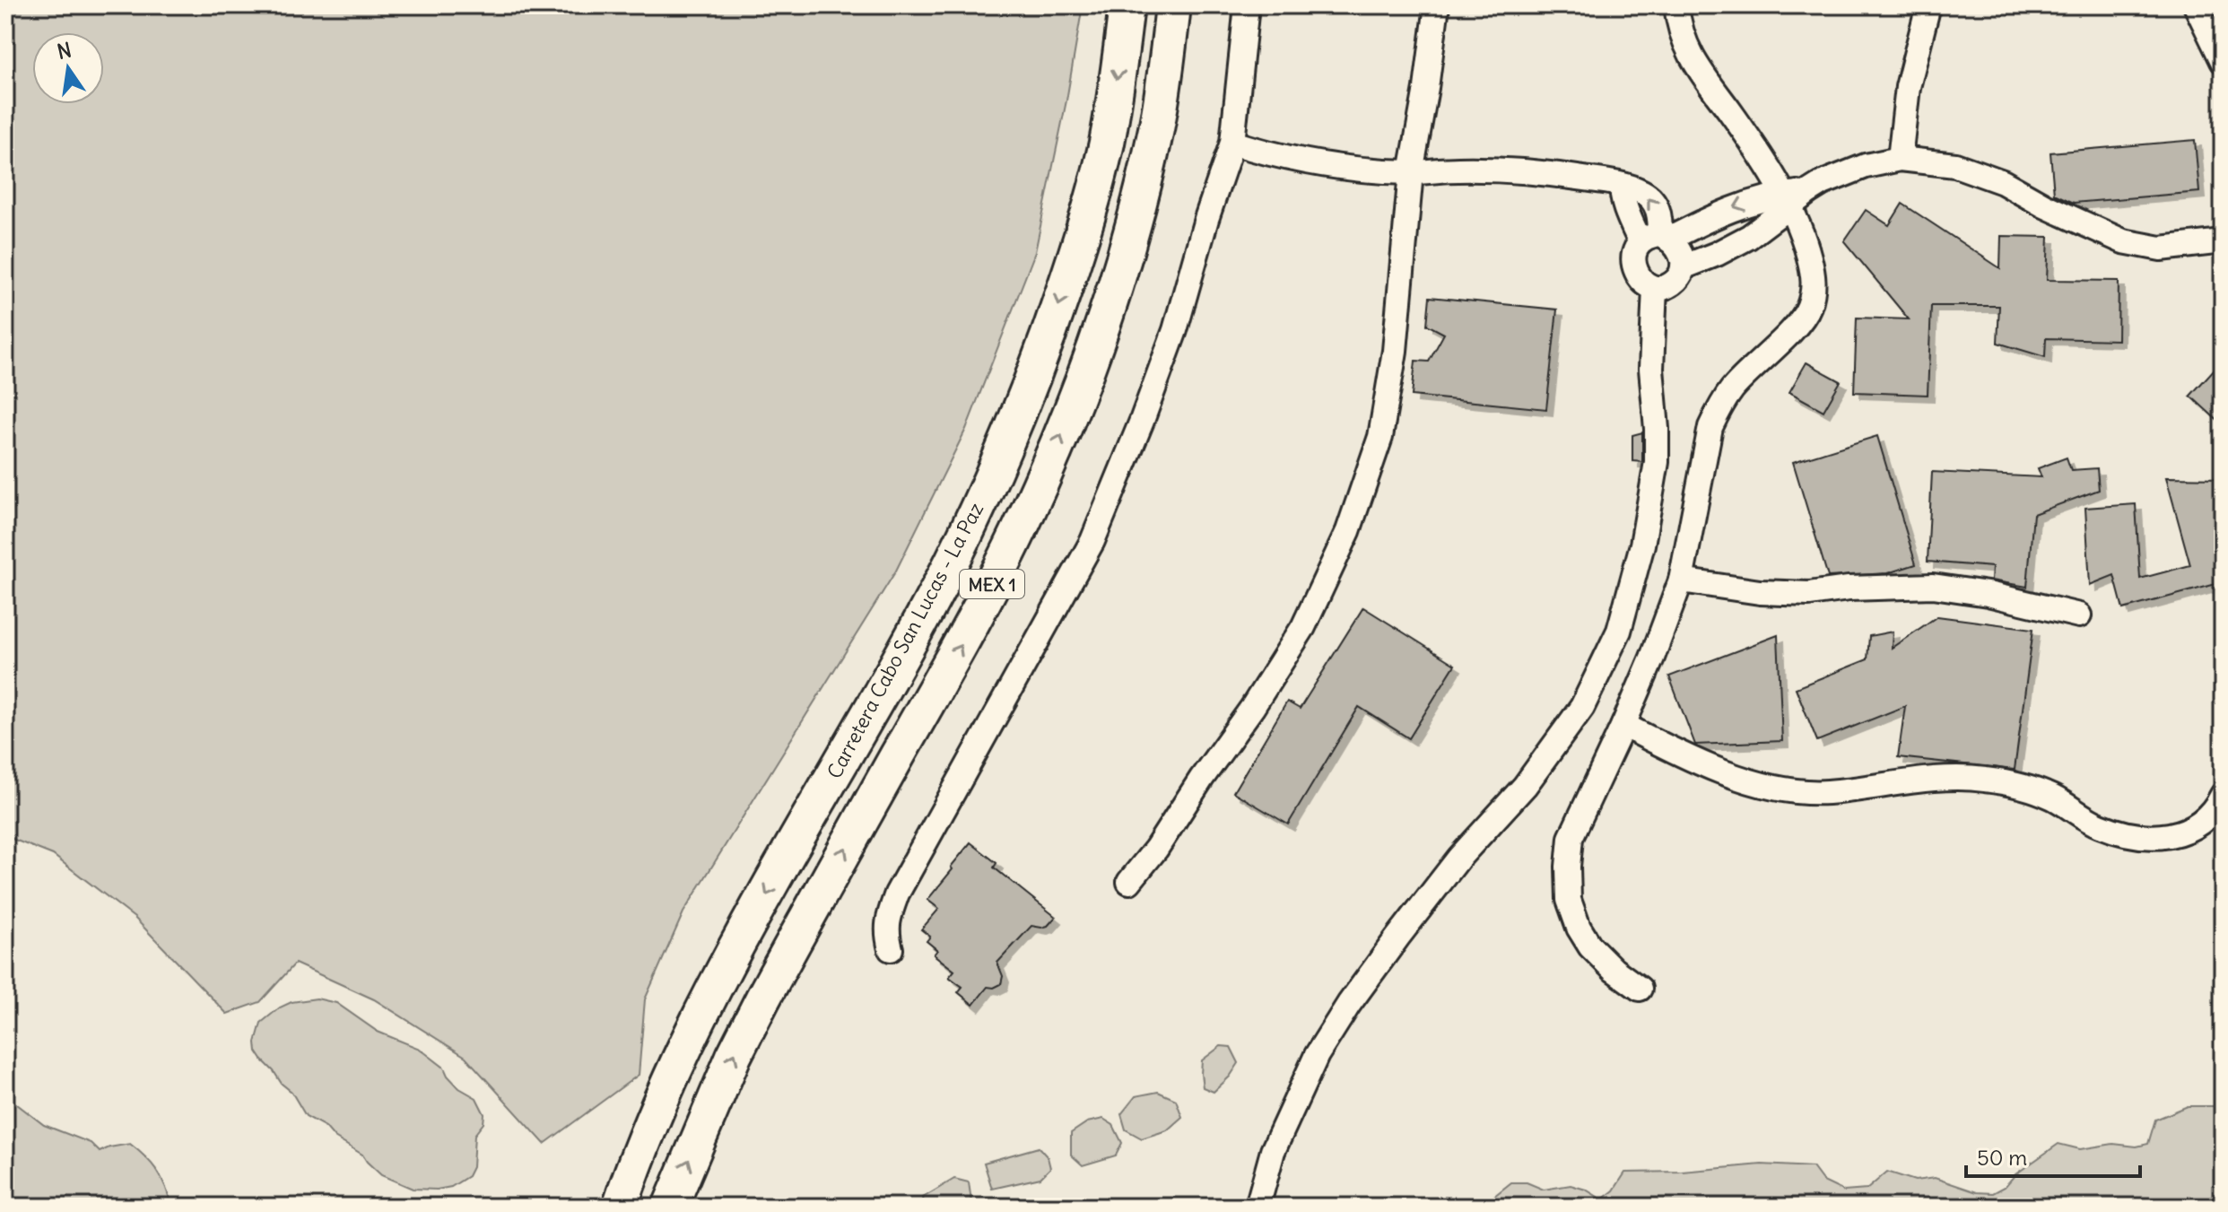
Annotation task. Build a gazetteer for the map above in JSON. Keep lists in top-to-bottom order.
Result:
{
  "streets": {
    "highway": ["MEX 1", "Carretera Cabo San Lucas - La Paz"]
  },
  "scale_bar": "50 m",
  "north": "top"
}
